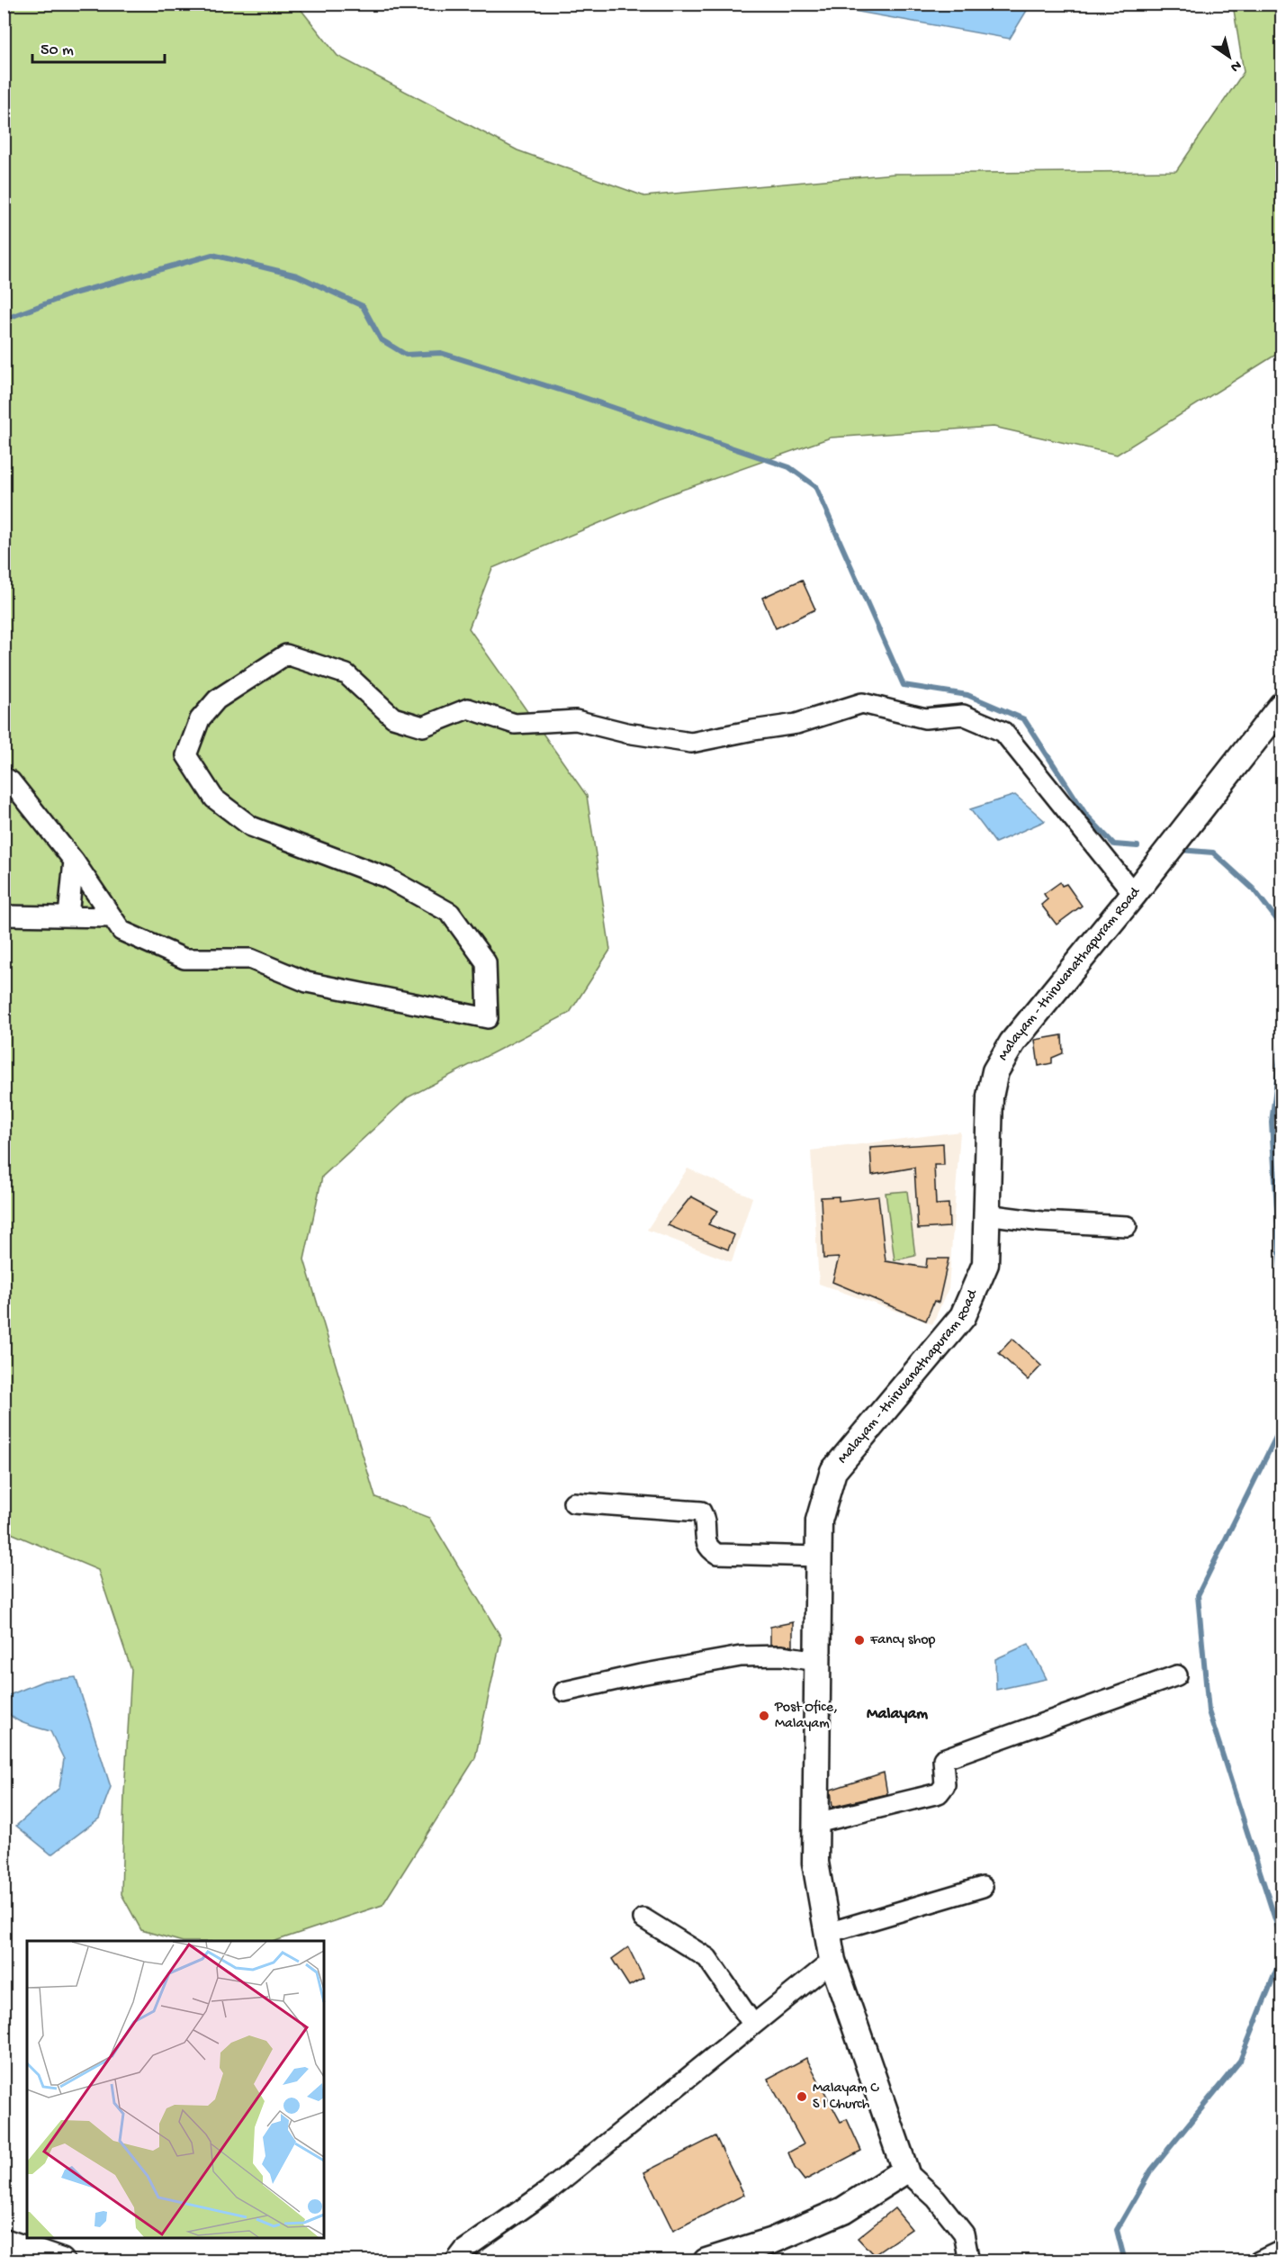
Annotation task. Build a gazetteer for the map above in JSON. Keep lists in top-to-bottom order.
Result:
{
  "streets": {
    "main road": ["Malayam - thiruvanathapuram Road"]
  },
  "districts": ["Malayam"],
  "places": ["Fancy shop", "Post Ofice, Malayam", "Malayam C S I Church"],
  "scale_bar": "50 m",
  "north": "bottom right"
}
